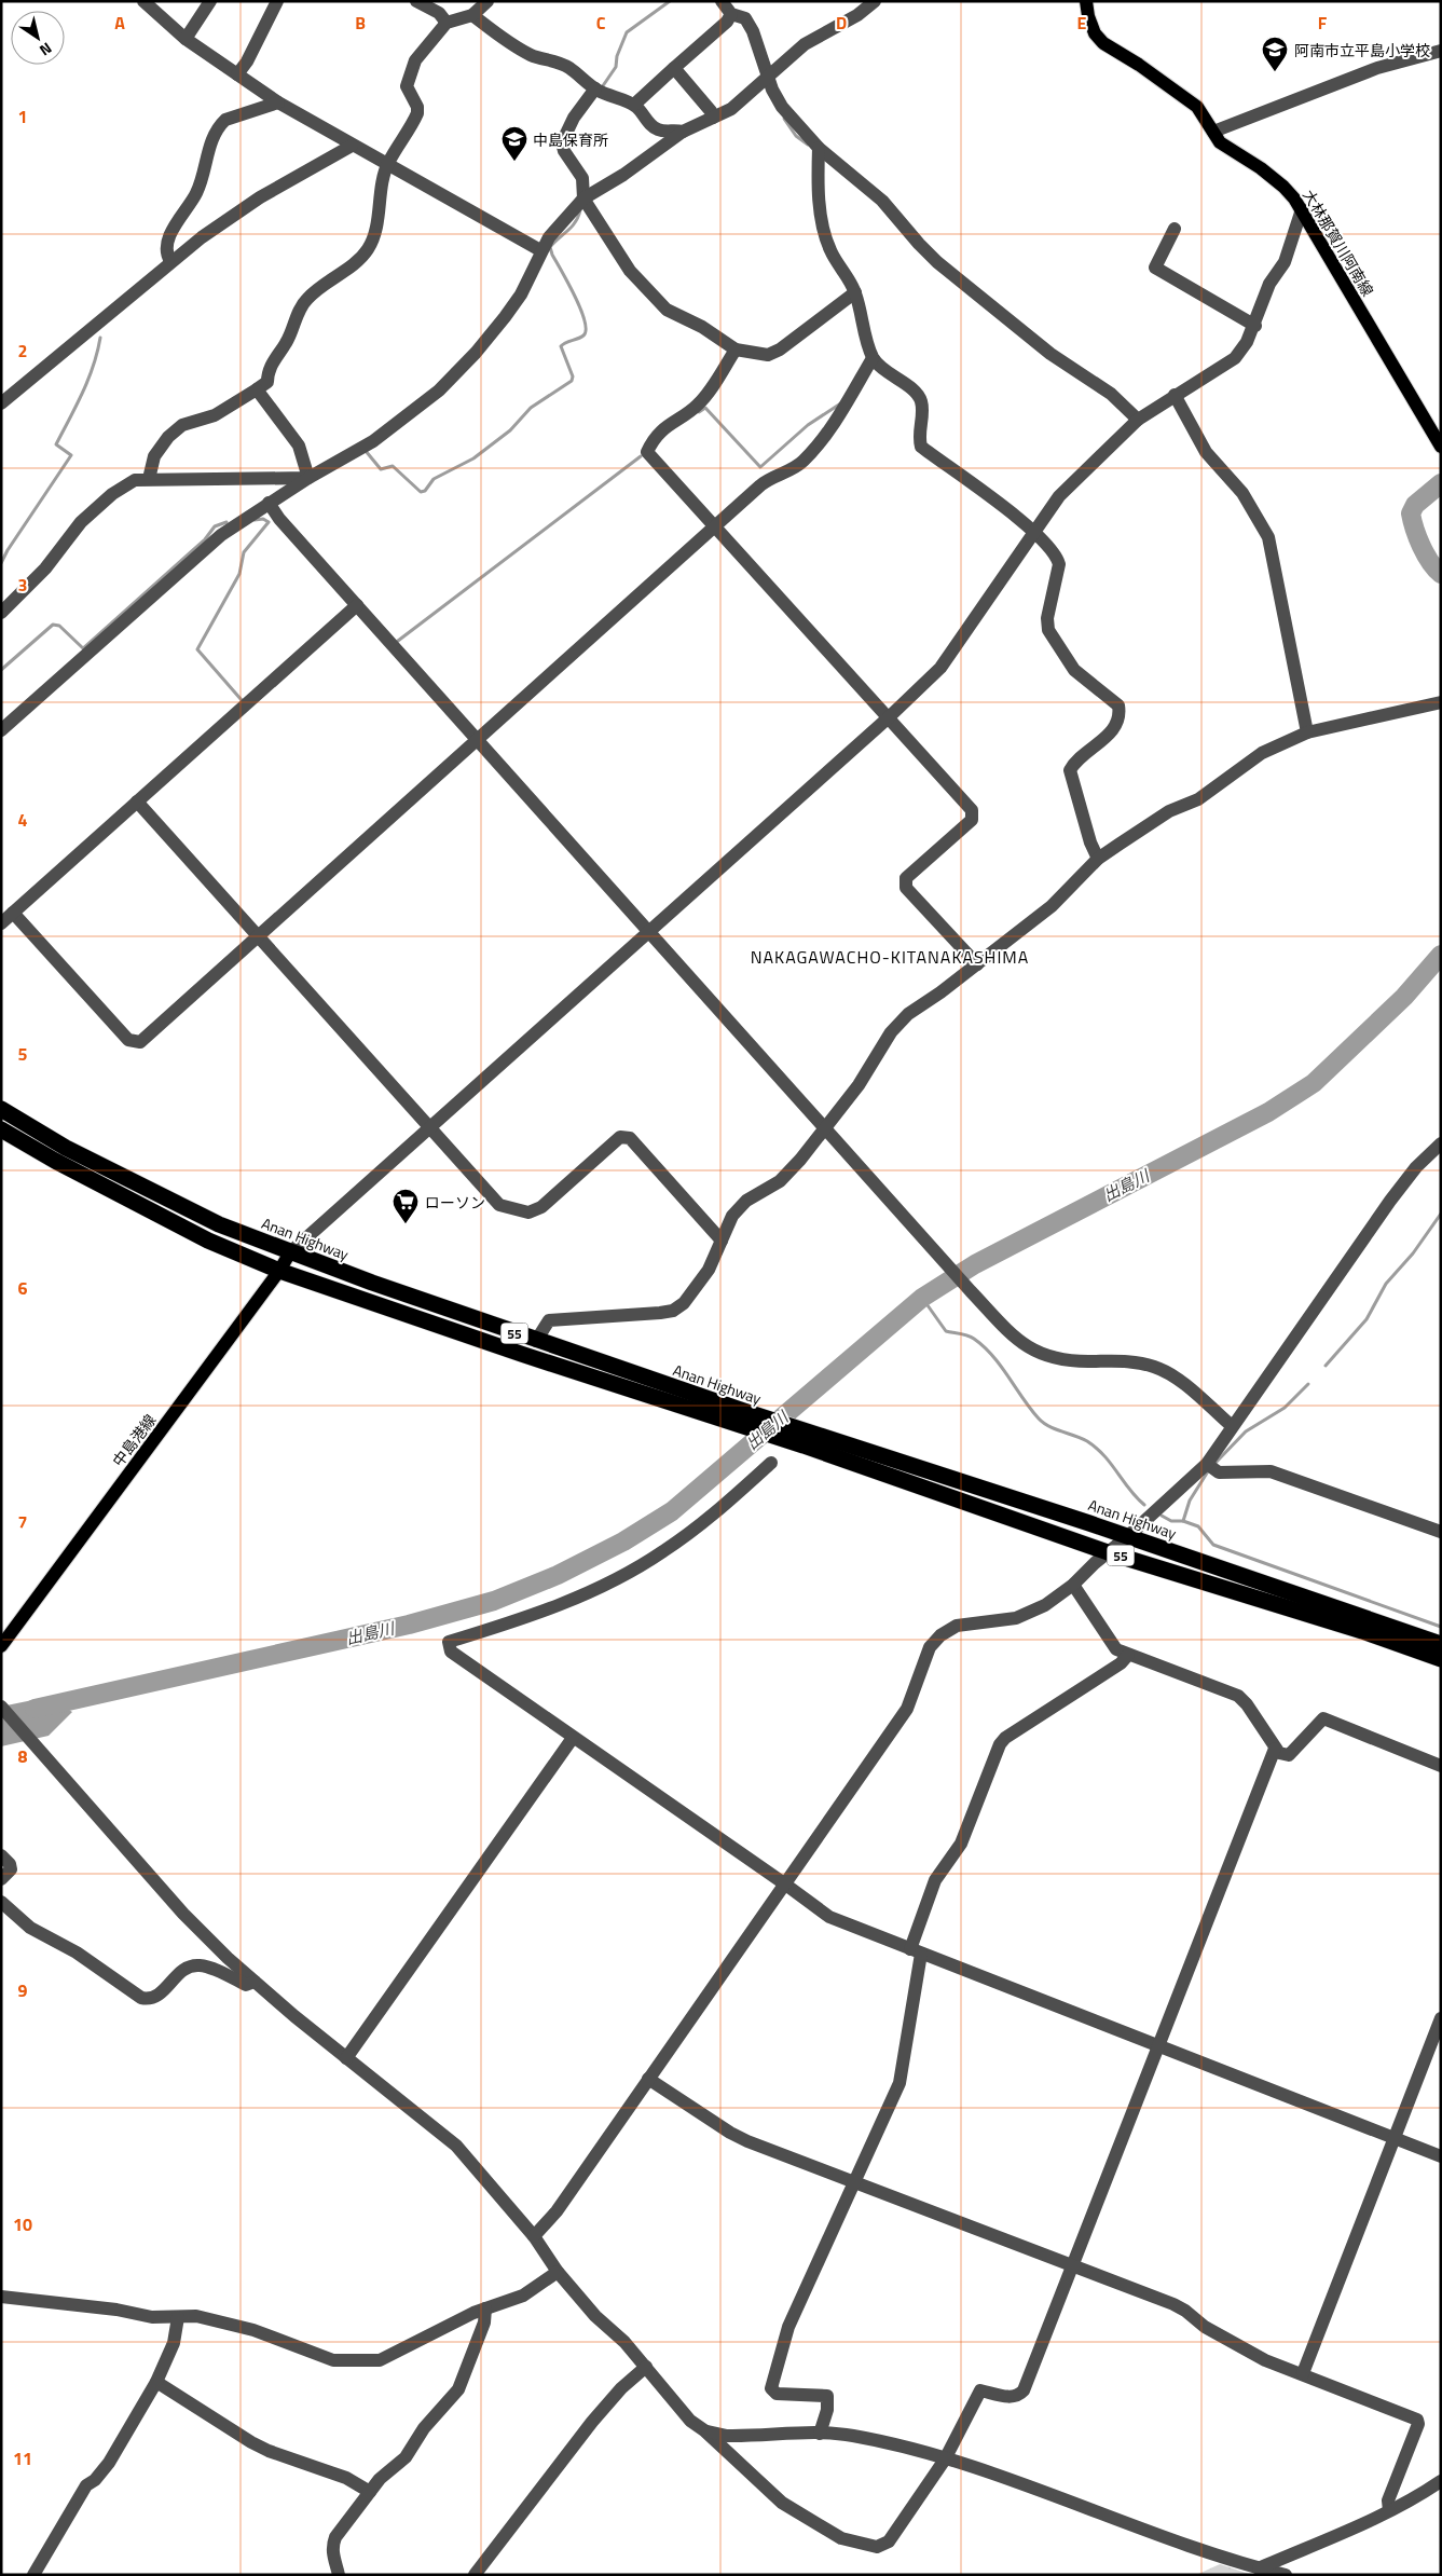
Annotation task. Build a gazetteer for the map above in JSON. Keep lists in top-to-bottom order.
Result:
{
  "streets": {
    "highway": ["Anan Highway", "55"],
    "main road": ["大林那賀川阿南線", "中島港線"]
  },
  "crossings": [
    ["Anan Highway", "中島港線"]
  ],
  "districts": ["NAKAGAWACHO-KITANAKASHIMA"],
  "water": ["出島川"],
  "places": {
    "school or university": ["阿南市立平島小学校", "中島保育所"],
    "supermarket": ["ローソン"]
  },
  "north": "bottom right",
  "grid": {
    "columns": [
      "A",
      "B",
      "C",
      "D",
      "E",
      "F"
    ],
    "rows": [
      "1",
      "2",
      "3",
      "4",
      "5",
      "6",
      "7",
      "8",
      "9",
      "10",
      "11"
    ]
  }
}
